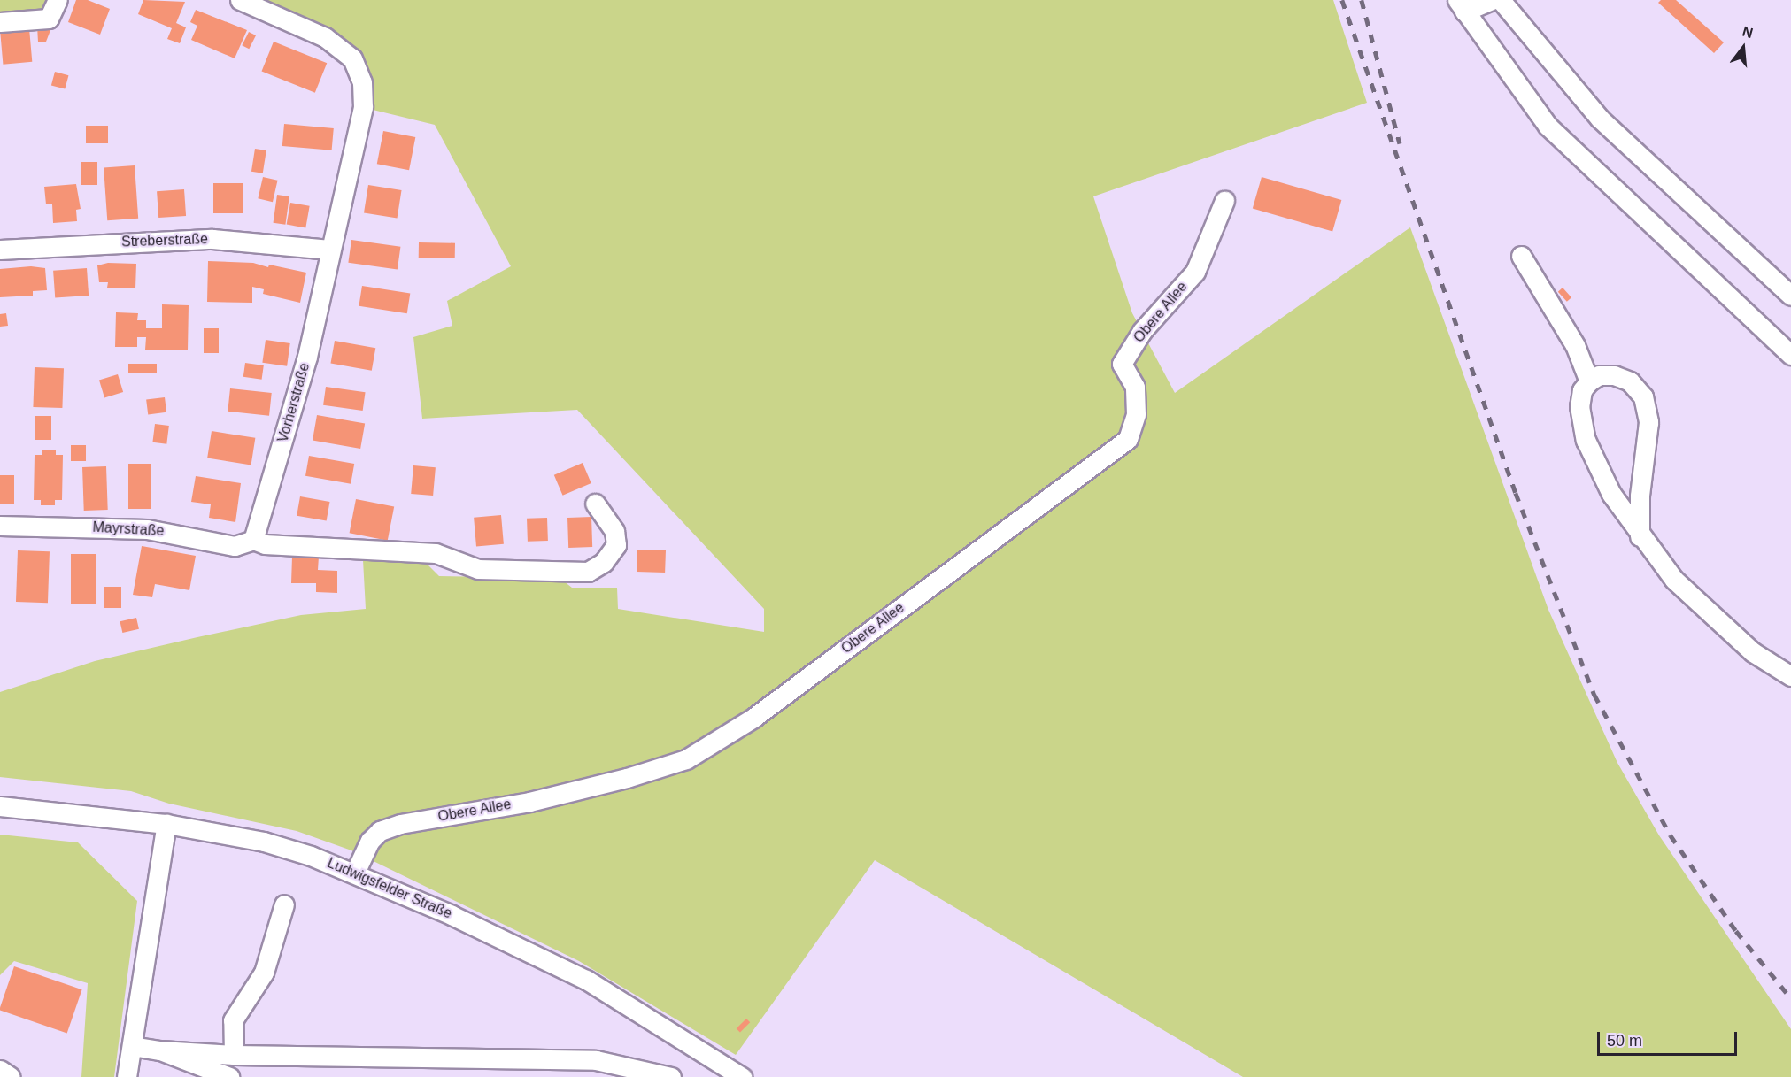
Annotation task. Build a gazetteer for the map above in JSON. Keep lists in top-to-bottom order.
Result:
{
  "streets": {
    "street": [
      "Streberstraße",
      "Obere Allee",
      "Vorherstraße",
      "Mayrstraße",
      "Ludwigsfelder Straße"
    ]
  },
  "crossings": [
    ["Streberstraße", "Vorherstraße"],
    ["Obere Allee", "Ludwigsfelder Straße"],
    ["Vorherstraße", "Mayrstraße"]
  ],
  "scale_bar": "50 m",
  "north": "top"
}
